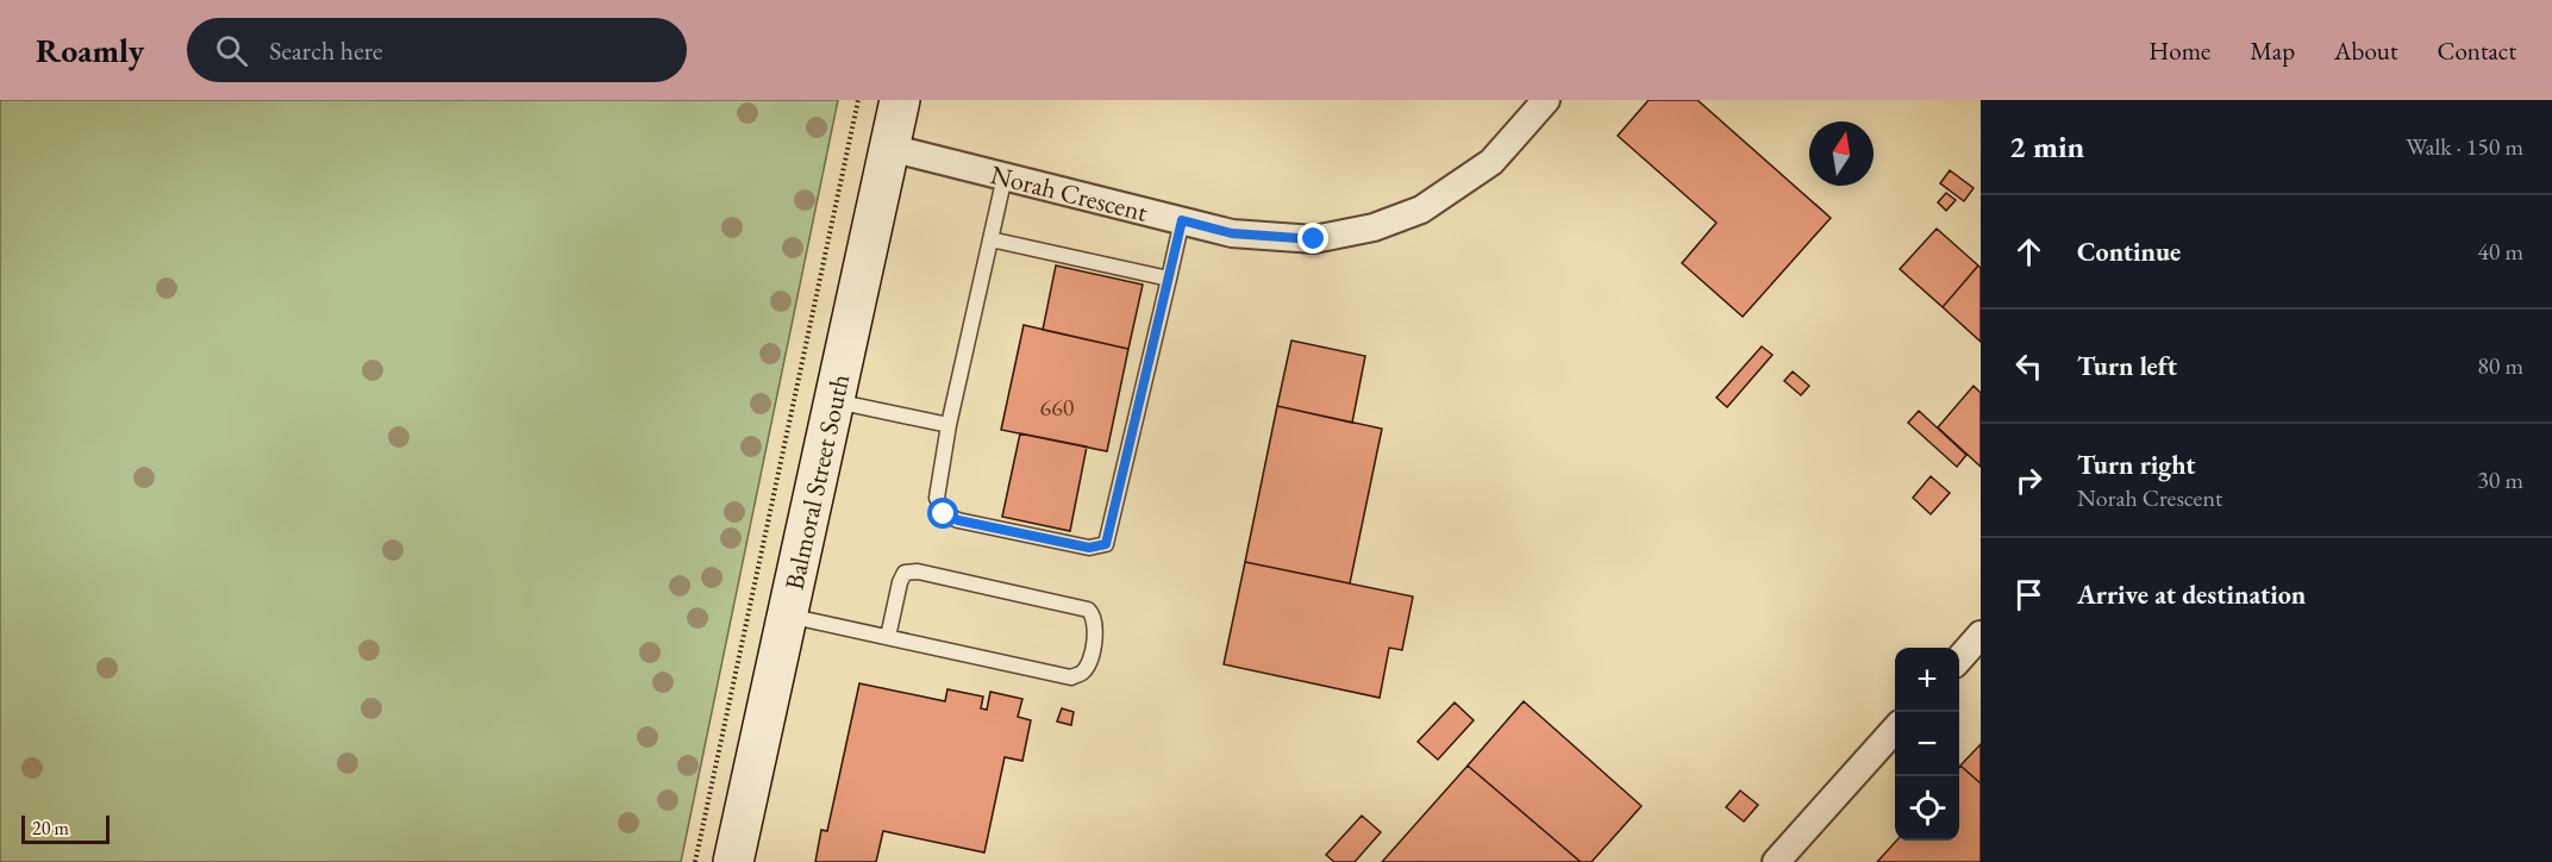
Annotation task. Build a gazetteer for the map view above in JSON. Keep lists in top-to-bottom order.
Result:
{
  "streets": {
    "main road": ["Balmoral Street South"],
    "street": ["Norah Crescent"]
  },
  "crossings": [
    ["Norah Crescent", "Balmoral Street South"]
  ],
  "house_numbers": ["660"],
  "scale_bar": "20 m",
  "north": "top",
  "page": {
    "header": "Roamly",
    "search": "Search here",
    "nav": [
      "Home",
      "Map",
      "About",
      "Contact"
    ],
    "heading": ["2 min", "Walk · 150 m"],
    "list": [
      ["Continue", "40 m"],
      ["Turn left", "80 m"],
      ["Turn right", "Norah Crescent", "30 m"],
      "Arrive at destination"
    ],
    "map_buttons": ["+", "−"],
    "scale": "20 m"
  }
}
